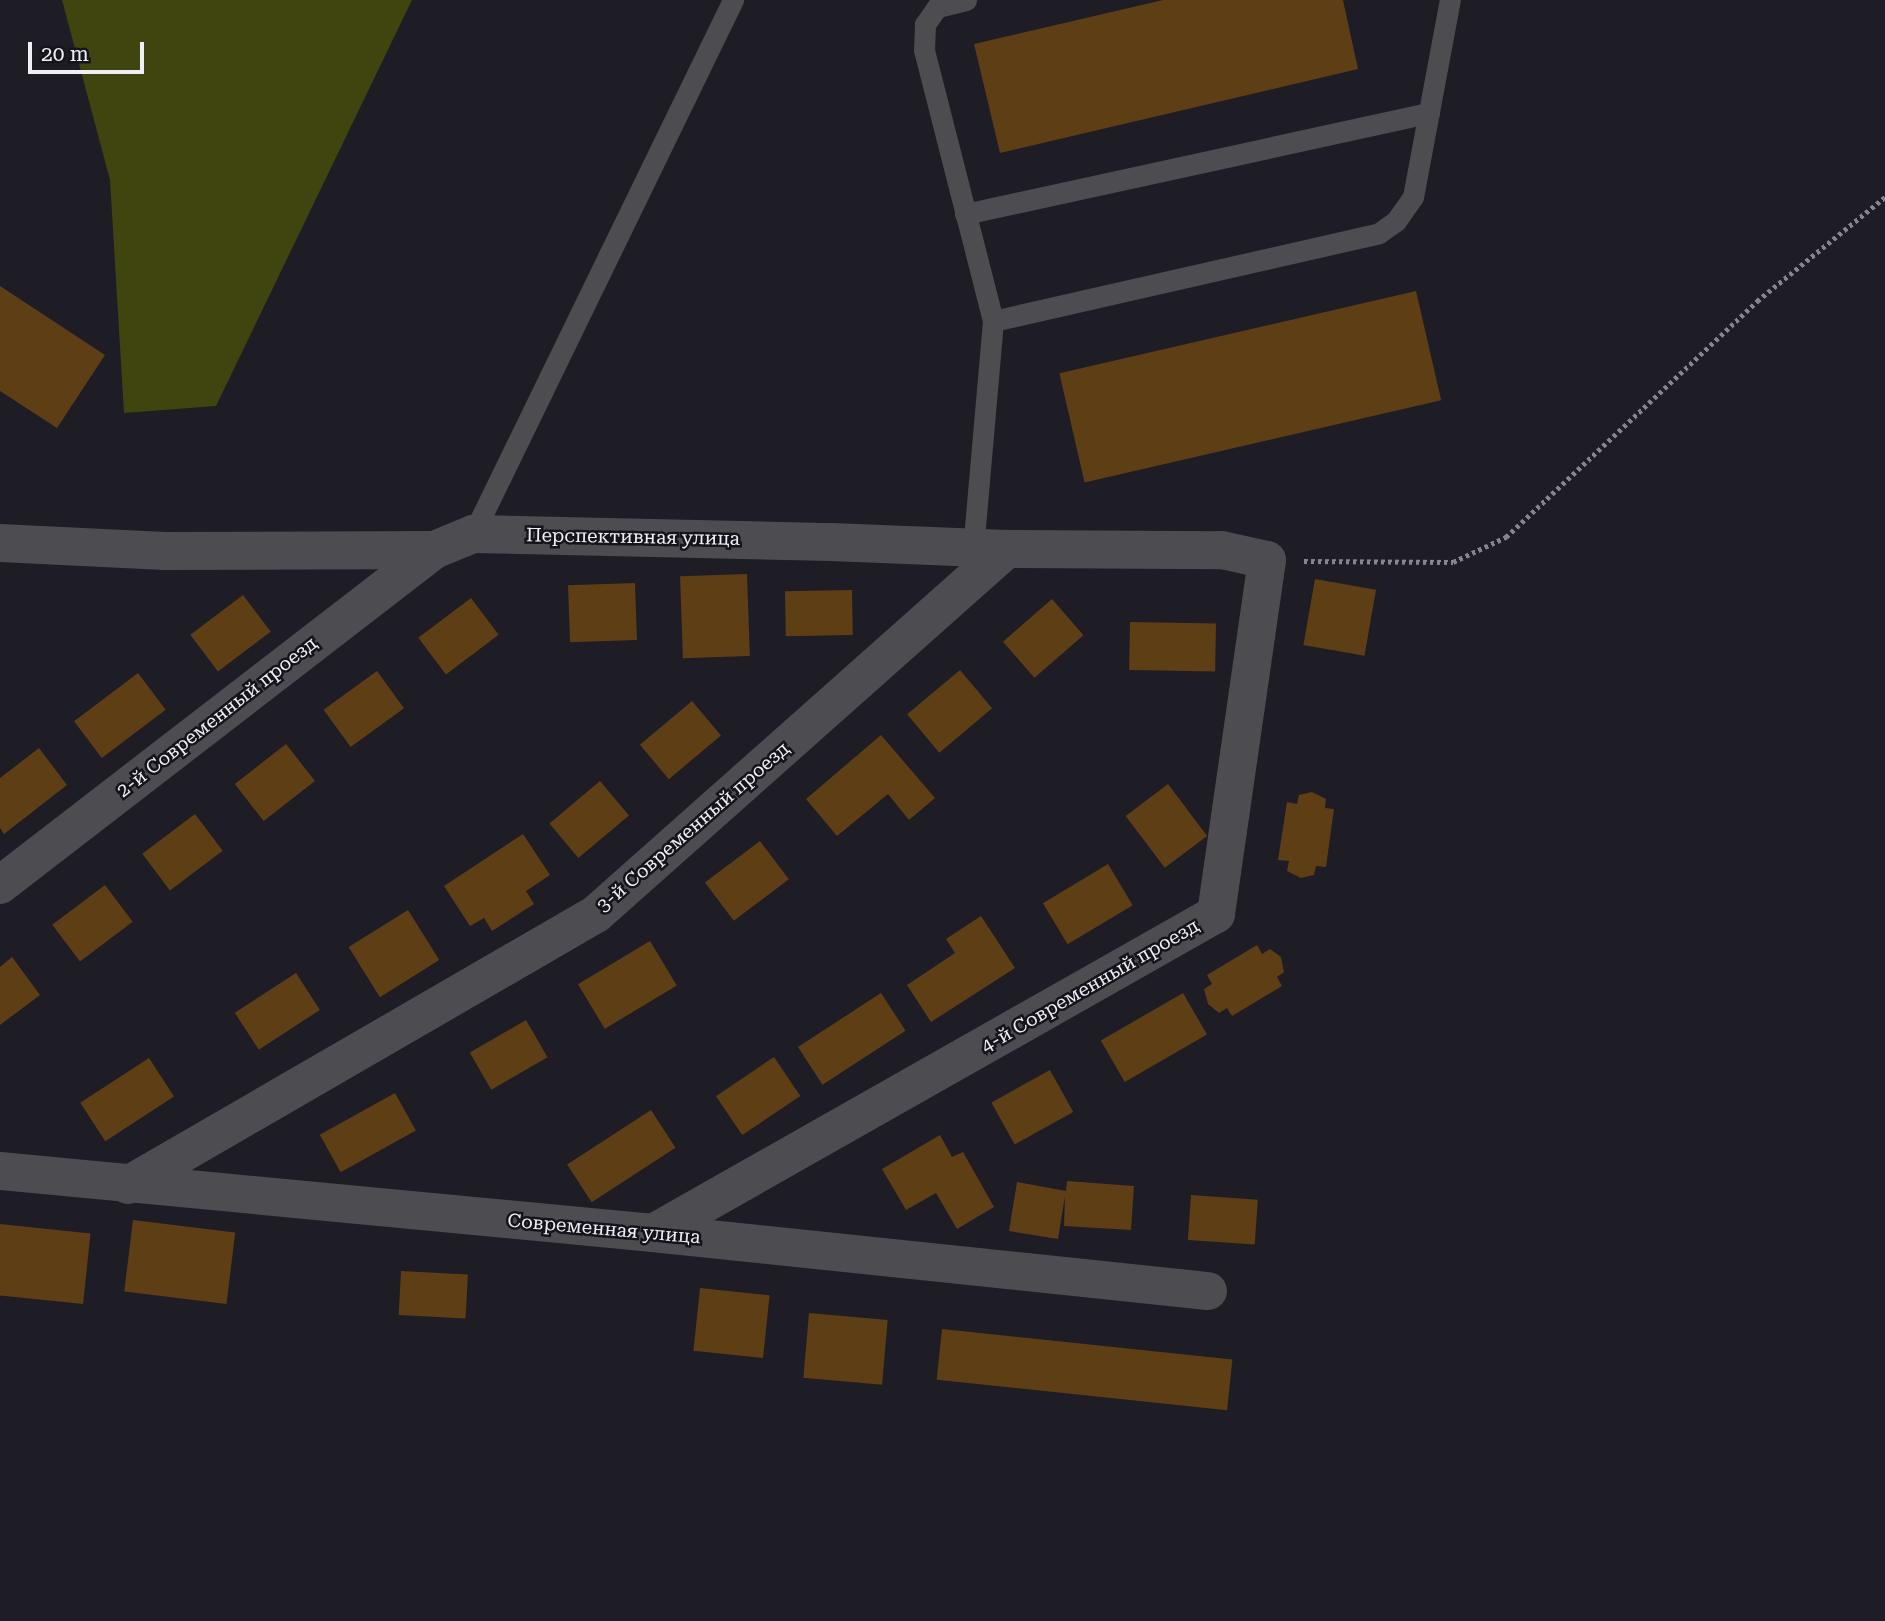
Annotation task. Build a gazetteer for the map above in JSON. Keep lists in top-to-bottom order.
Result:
{
  "streets": {
    "street": [
      "Перспективная улица",
      "2-й Современный проезд",
      "3-й Современный проезд",
      "4-й Современный проезд",
      "Современная улица"
    ]
  },
  "crossings": [
    ["Перспективная улица", "2-й Современный проезд"],
    ["Перспективная улица", "3-й Современный проезд"],
    ["Перспективная улица", "4-й Современный проезд"],
    ["3-й Современный проезд", "Современная улица"],
    ["4-й Современный проезд", "Современная улица"]
  ],
  "scale_bar": "20 m"
}
